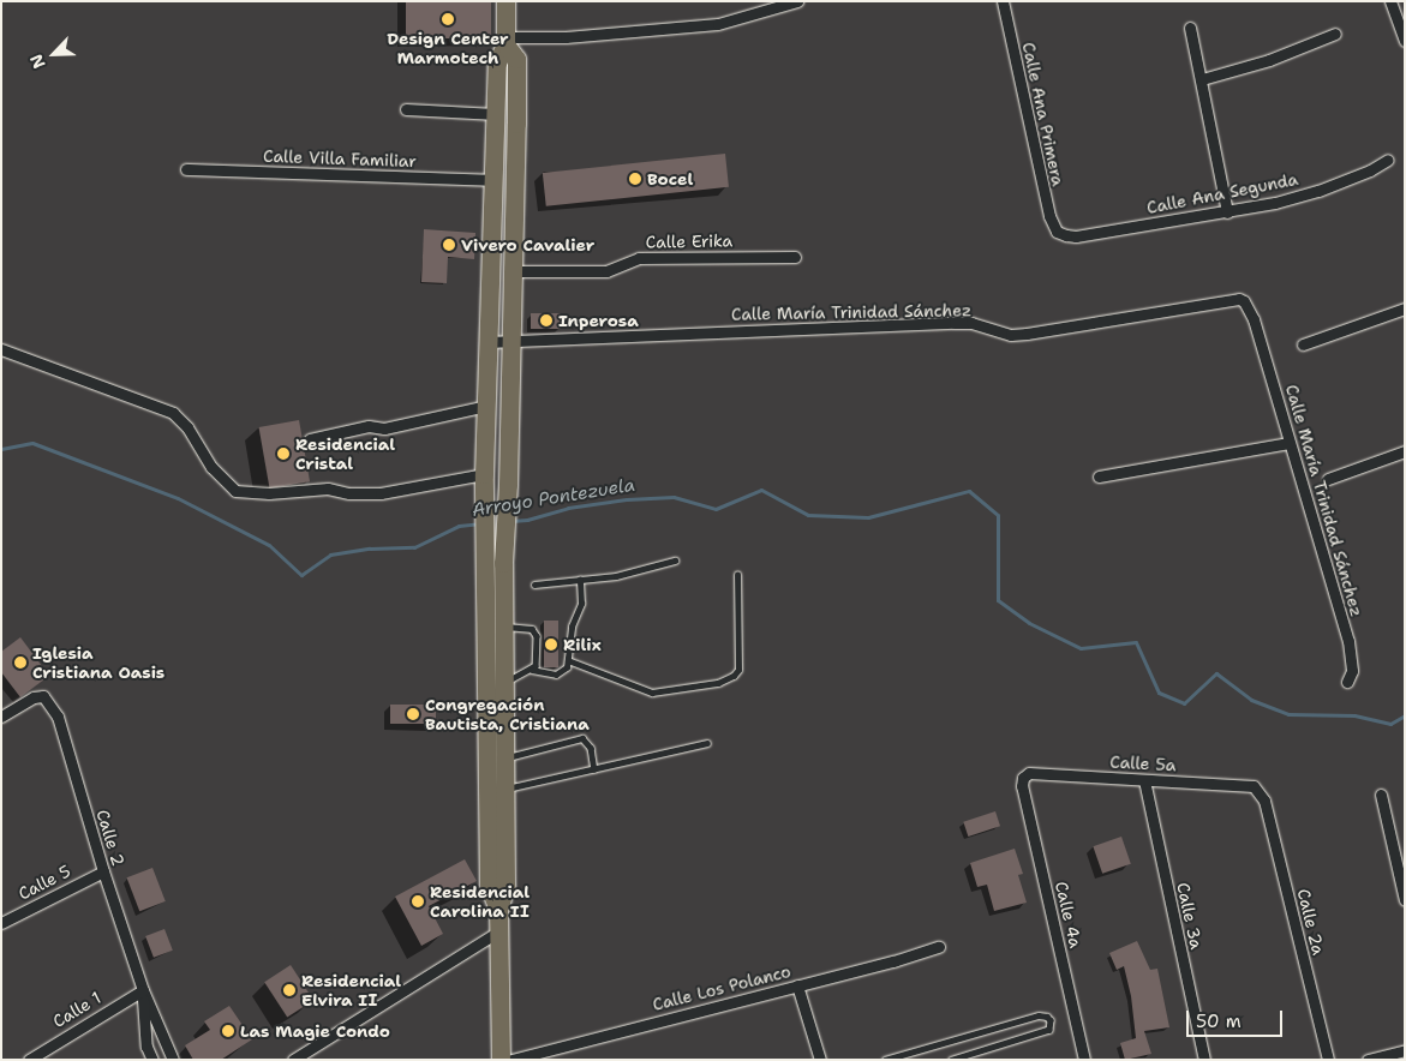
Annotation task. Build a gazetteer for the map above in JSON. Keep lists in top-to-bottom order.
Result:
{
  "streets": {
    "street": [
      "Calle Ana Primera",
      "Calle Villa Familiar",
      "Calle Ana Segunda",
      "Calle Erika",
      "Calle María Trinidad Sánchez",
      "Calle 5a",
      "Calle 2",
      "Calle 5",
      "Calle 4a",
      "Calle 3a",
      "Calle 2a",
      "Calle Los Polanco",
      "Calle 1"
    ]
  },
  "crossings": [
    ["Calle Ana Primera", "Calle Ana Segunda"],
    ["Calle 5a", "Calle 4a"],
    ["Calle 5a", "Calle 3a"],
    ["Calle 5a", "Calle 2a"],
    ["Calle 2", "Calle 5"],
    ["Calle 2", "Calle 1"]
  ],
  "water": ["Arroyo Pontezuela"],
  "places": [
    "Design Center Marmotech",
    "Bocel",
    "Vivero Cavalier",
    "Inperosa",
    "Residencial Cristal",
    "Rilix",
    "Iglesia Cristiana Oasis",
    "Congregación Bautista, Cristiana",
    "Residencial Carolina II",
    "Residencial Elvira II",
    "Las Magie Condo"
  ],
  "scale_bar": "50 m",
  "north": "bottom left"
}
